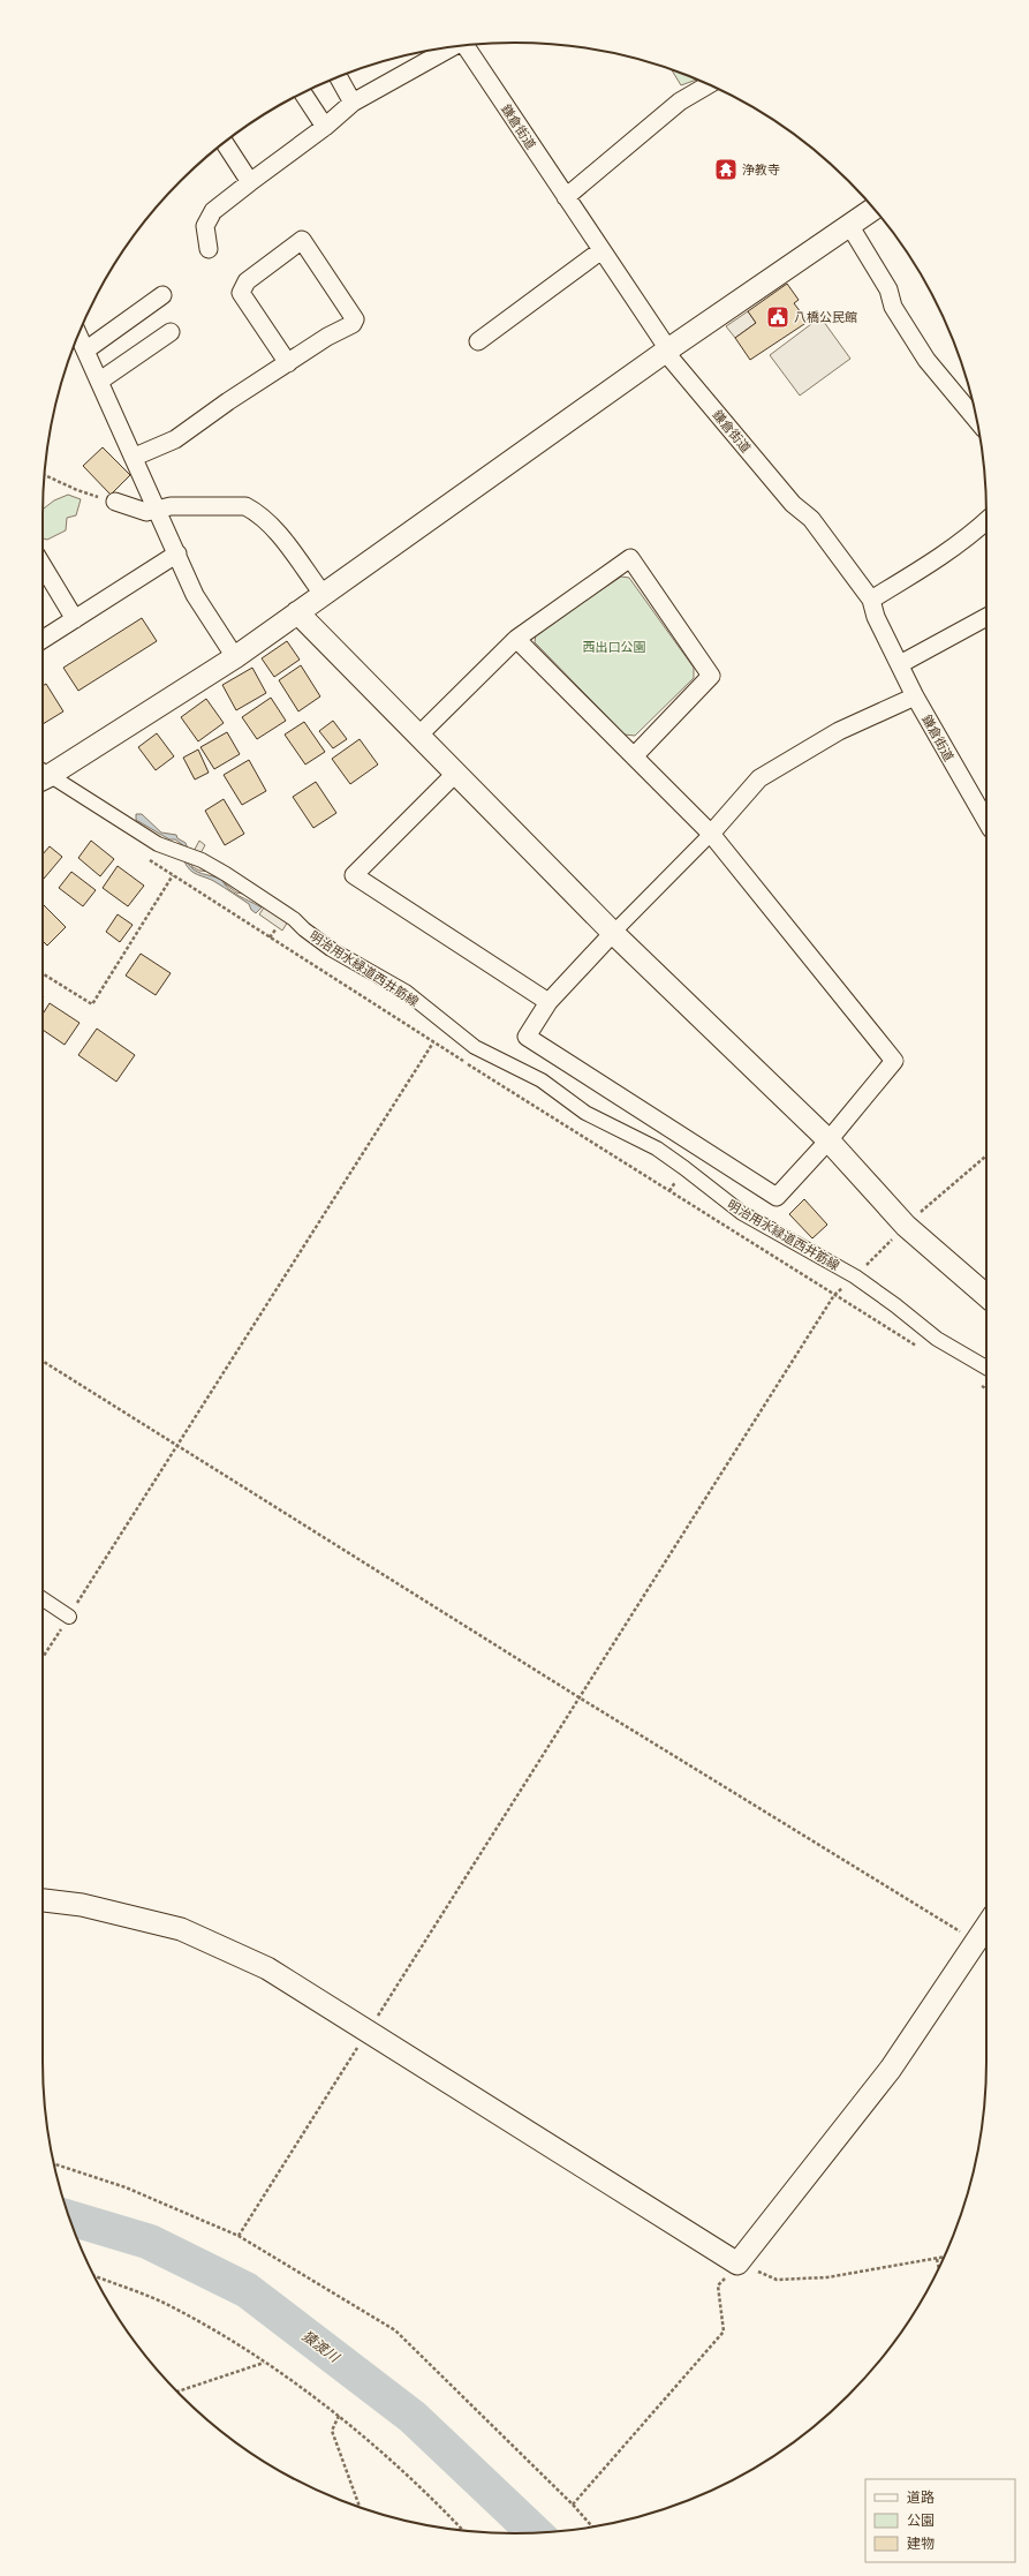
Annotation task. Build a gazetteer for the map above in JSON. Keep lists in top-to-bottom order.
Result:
{
  "streets": {
    "street": ["鎌倉街道", "明治用水緑道西井筋線"]
  },
  "water": ["猿渡川"],
  "parks": ["西出口公園"],
  "places": {
    "temple": ["浄教寺"],
    "public building": ["八橋公民館"]
  },
  "legend": ["道路", "公園", "建物"]
}
